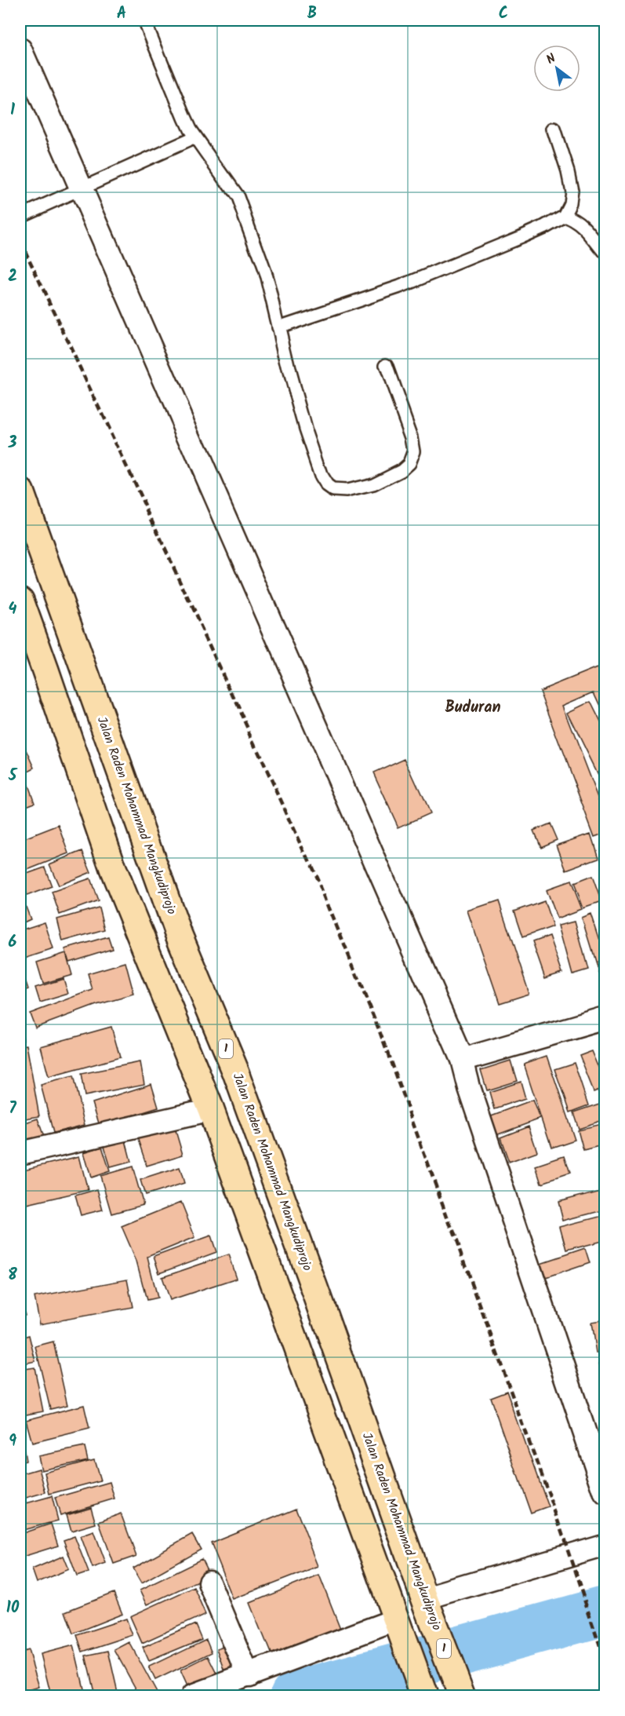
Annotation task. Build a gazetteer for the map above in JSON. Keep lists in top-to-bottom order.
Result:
{
  "streets": {
    "highway": ["Jalan Raden Mohammad Mangkudiprojo", "1"]
  },
  "districts": ["Buduran"],
  "north": "top left",
  "grid": {
    "columns": ["A", "B", "C"],
    "rows": [
      "1",
      "2",
      "3",
      "4",
      "5",
      "6",
      "7",
      "8",
      "9",
      "10"
    ]
  }
}
